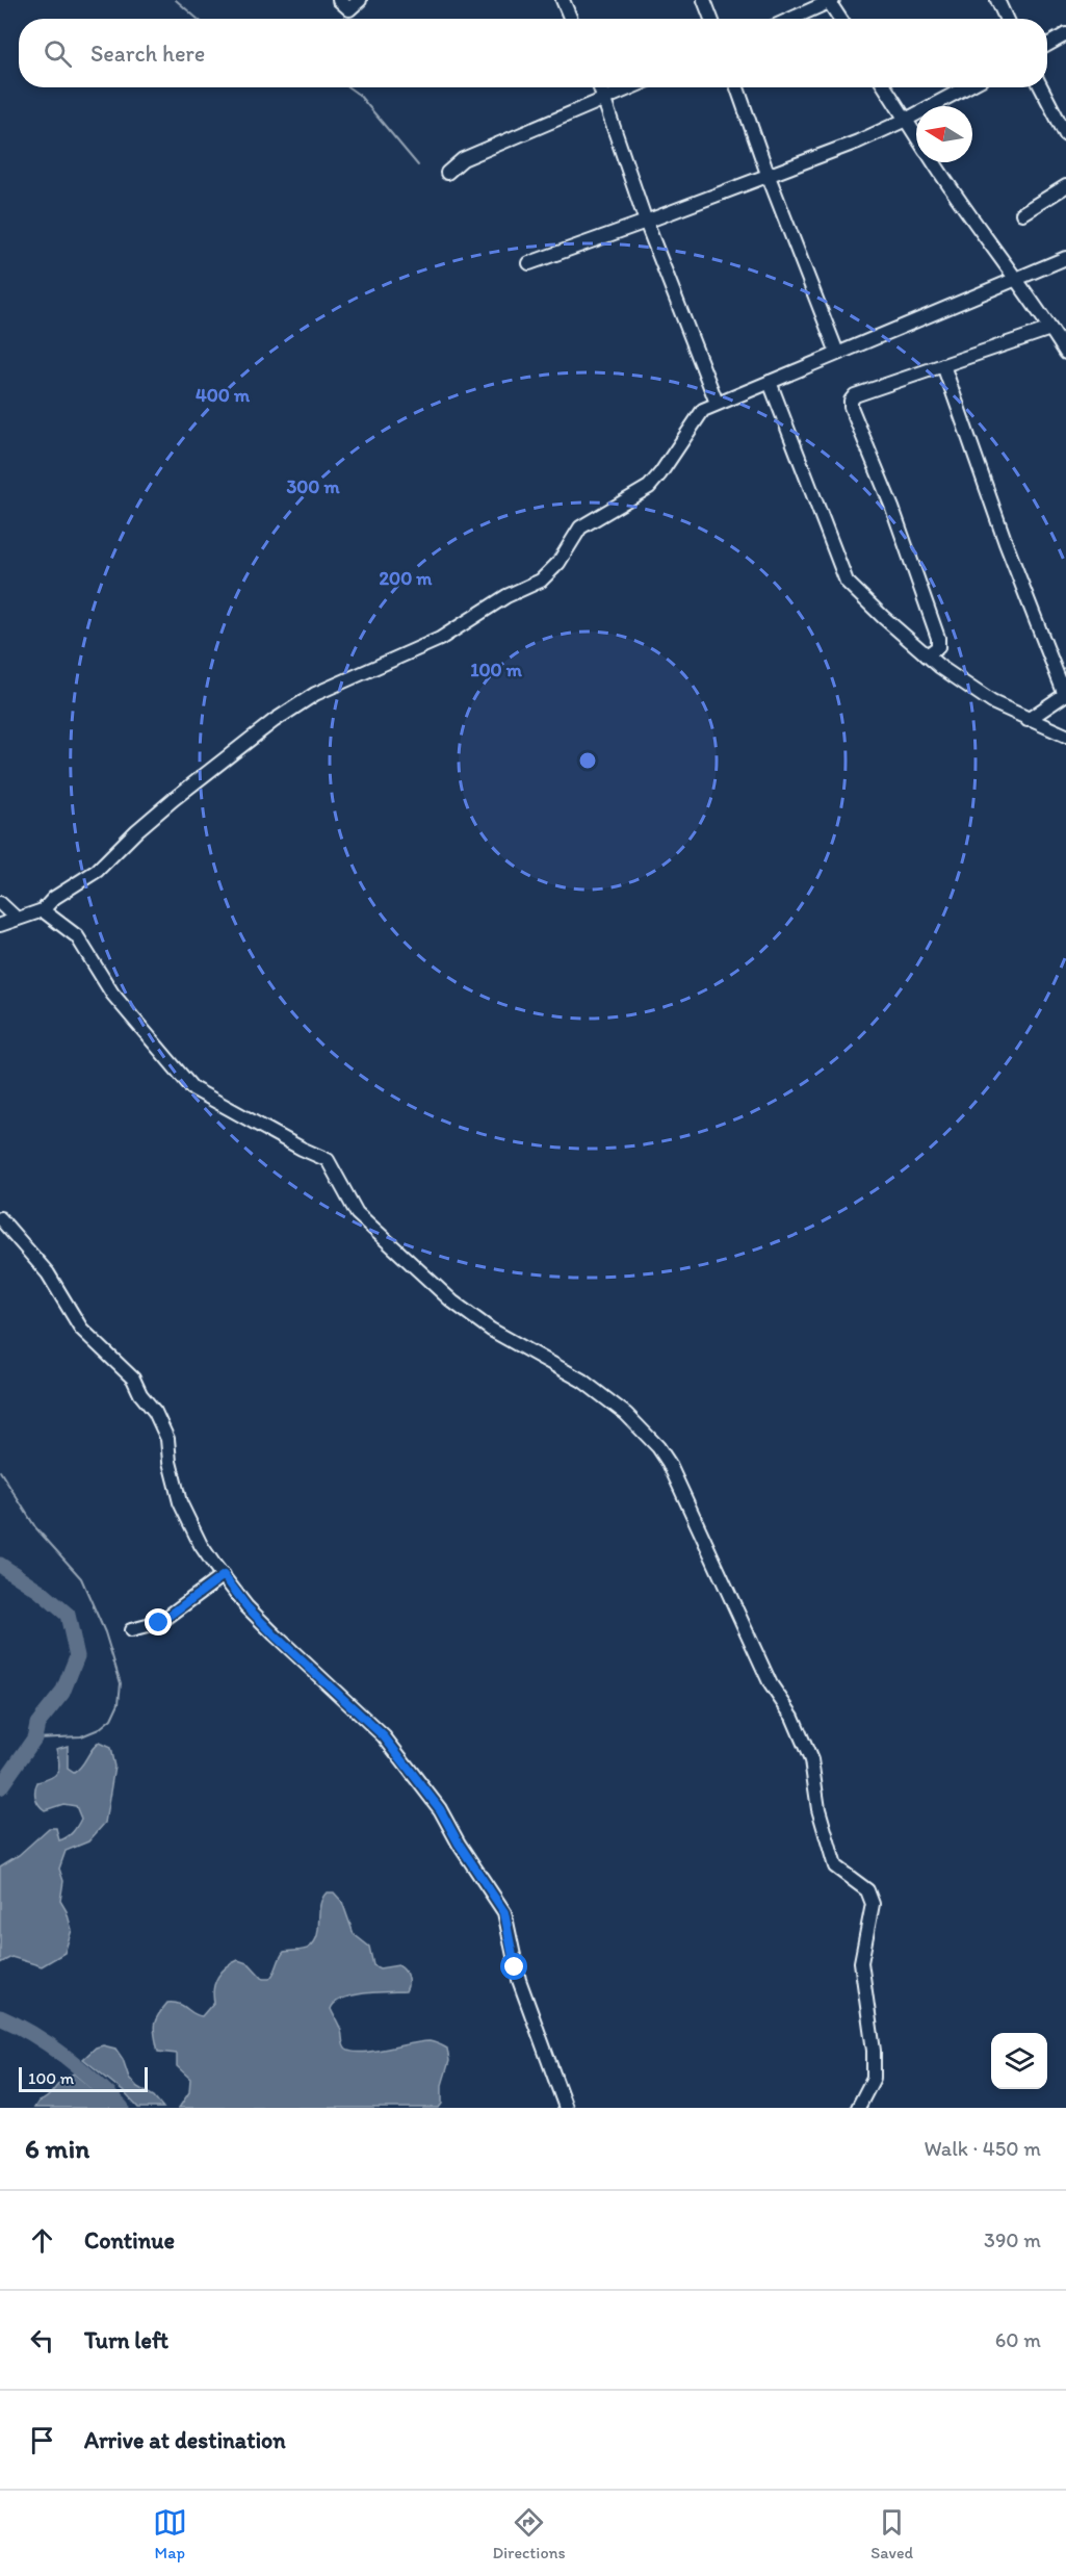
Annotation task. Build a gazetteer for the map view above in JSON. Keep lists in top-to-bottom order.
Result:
{
  "scale_bar": "100 m",
  "north": "left",
  "page": {
    "search": "Search here",
    "scale": "100 m",
    "heading": ["6 min", "Walk · 450 m"],
    "list": [
      ["Continue", "390 m"],
      ["Turn left", "60 m"],
      "Arrive at destination"
    ],
    "nav": ["Map", "Directions", "Saved"]
  },
  "rings": [
    "400 m",
    "300 m",
    "200 m",
    "100 m"
  ]
}
